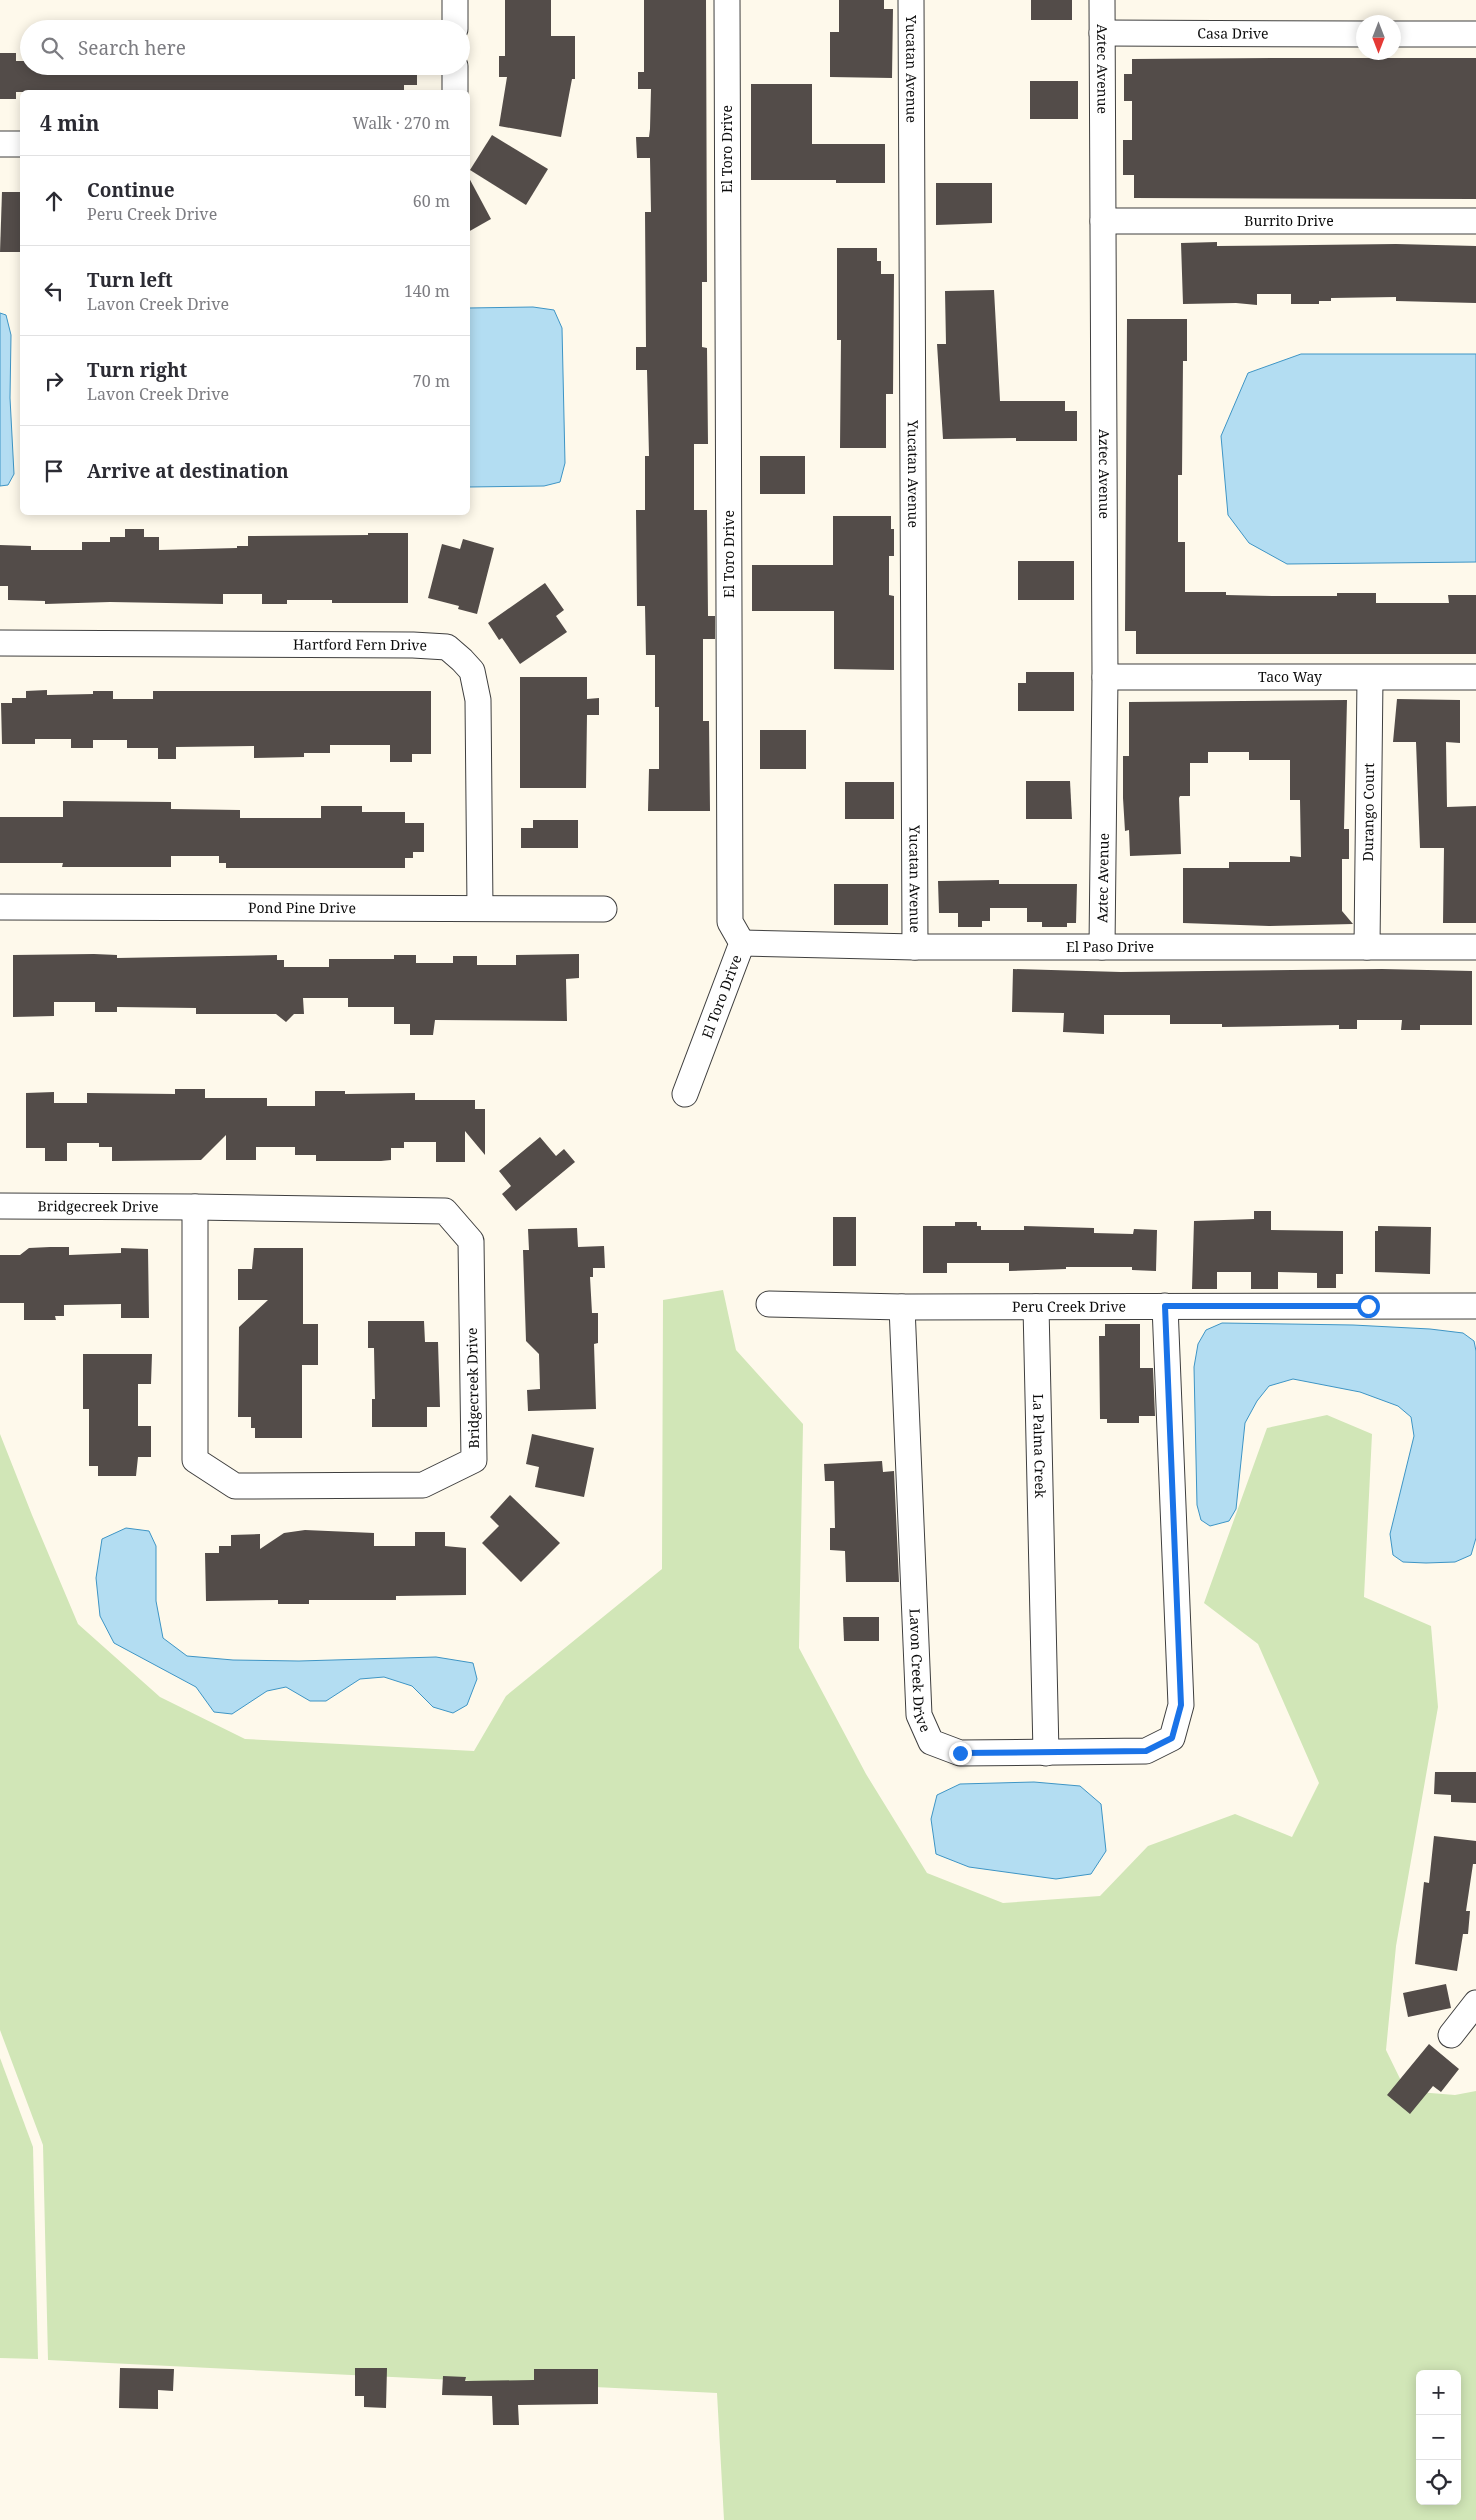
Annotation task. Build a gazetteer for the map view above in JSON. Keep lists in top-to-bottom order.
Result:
{
  "streets": {
    "street": [
      "Casa Drive",
      "Yucatan Avenue",
      "Aztec Avenue",
      "El Toro Drive",
      "Burrito Drive",
      "Hartford Fern Drive",
      "Taco Way",
      "Durango Court",
      "Pond Pine Drive",
      "El Paso Drive",
      "Bridgecreek Drive",
      "Peru Creek Drive",
      "La Palma Creek",
      "Lavon Creek Drive"
    ]
  },
  "crossings": [
    ["Casa Drive", "Aztec Avenue"],
    ["Yucatan Avenue", "El Paso Drive"],
    ["Aztec Avenue", "Burrito Drive"],
    ["Aztec Avenue", "Taco Way"],
    ["Aztec Avenue", "El Paso Drive"],
    ["El Toro Drive", "El Paso Drive"],
    ["Hartford Fern Drive", "Pond Pine Drive"],
    ["Taco Way", "Durango Court"],
    ["Durango Court", "El Paso Drive"],
    ["Peru Creek Drive", "La Palma Creek"],
    ["Peru Creek Drive", "Lavon Creek Drive"],
    ["La Palma Creek", "Lavon Creek Drive"]
  ],
  "north": "bottom",
  "page": {
    "search": "Search here",
    "heading": ["4 min", "Walk · 270 m"],
    "list": [
      ["Continue", "Peru Creek Drive", "60 m"],
      ["Turn left", "Lavon Creek Drive", "140 m"],
      ["Turn right", "Lavon Creek Drive", "70 m"],
      "Arrive at destination"
    ],
    "map_buttons": ["+", "−"]
  }
}
